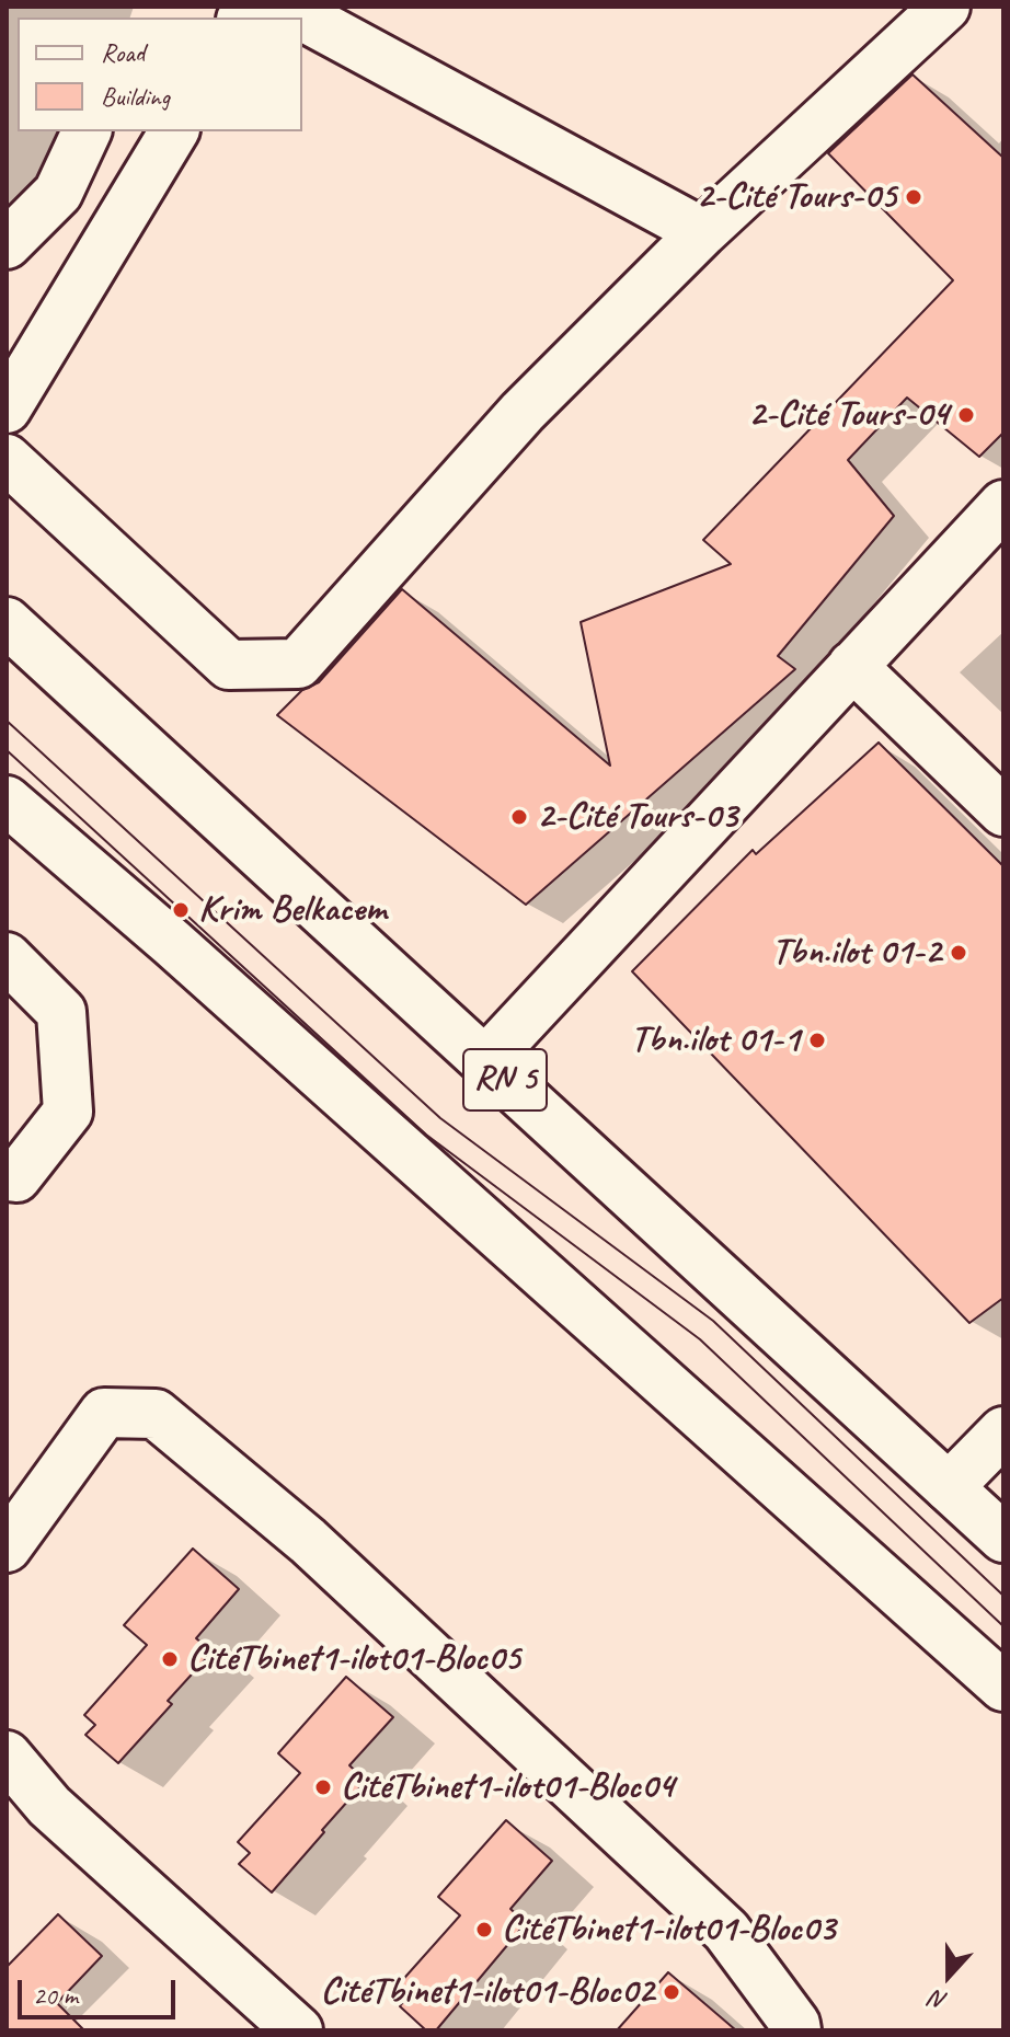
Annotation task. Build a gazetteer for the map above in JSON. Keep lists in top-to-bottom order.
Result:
{
  "streets": {
    "street": ["RN 5"]
  },
  "places": [
    "2-Cité Tours-05",
    "2-Cité Tours-04",
    "2-Cité Tours-03",
    "Krim Belkacem",
    "Tbn.ilot 01-2",
    "Tbn.ilot 01-1",
    "CitéTbinet1-ilot01-Bloc05",
    "CitéTbinet1-ilot01-Bloc04",
    "CitéTbinet1-ilot01-Bloc03",
    "CitéTbinet1-ilot01-Bloc02"
  ],
  "legend": ["Road", "Building"],
  "scale_bar": "20 m",
  "north": "bottom"
}
